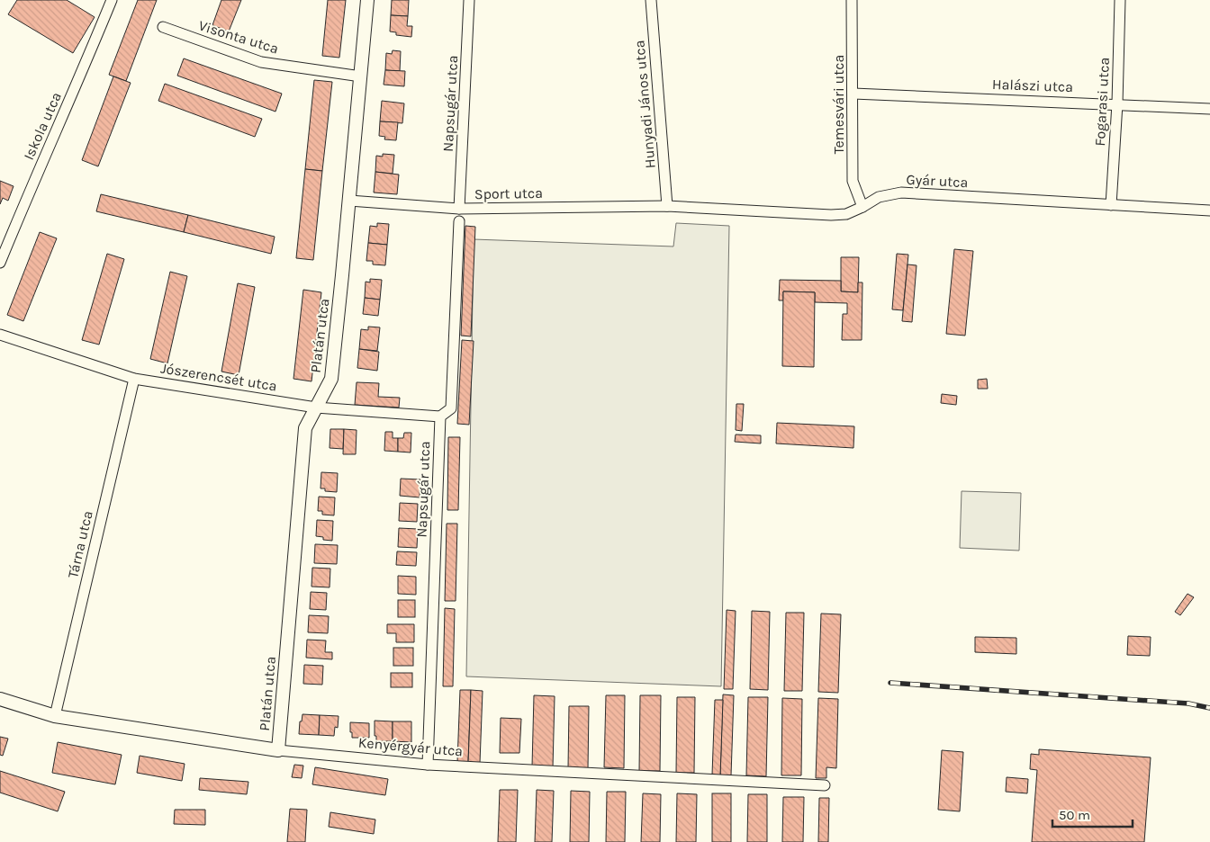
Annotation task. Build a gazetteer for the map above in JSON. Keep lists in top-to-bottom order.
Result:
{
  "streets": {
    "street": [
      "Visonta utca",
      "Halászi utca",
      "Fogarasi utca",
      "Napsugár utca",
      "Hunyadi János utca",
      "Temesvári utca",
      "Iskola utca",
      "Gyár utca",
      "Sport utca",
      "Platán utca",
      "Jószerencsét utca",
      "Tárna utca",
      "Kenyérgyár utca"
    ]
  },
  "crossings": [
    ["Visonta utca", "Platán utca"],
    ["Halászi utca", "Fogarasi utca"],
    ["Halászi utca", "Temesvári utca"],
    ["Fogarasi utca", "Gyár utca"],
    ["Napsugár utca", "Sport utca"],
    ["Napsugár utca", "Jószerencsét utca"],
    ["Napsugár utca", "Kenyérgyár utca"],
    ["Hunyadi János utca", "Gyár utca"],
    ["Hunyadi János utca", "Sport utca"],
    ["Temesvári utca", "Gyár utca"],
    ["Gyár utca", "Sport utca"],
    ["Sport utca", "Platán utca"],
    ["Platán utca", "Jószerencsét utca"],
    ["Platán utca", "Kenyérgyár utca"],
    ["Jószerencsét utca", "Tárna utca"],
    ["Tárna utca", "Kenyérgyár utca"]
  ],
  "scale_bar": "50 m"
}
